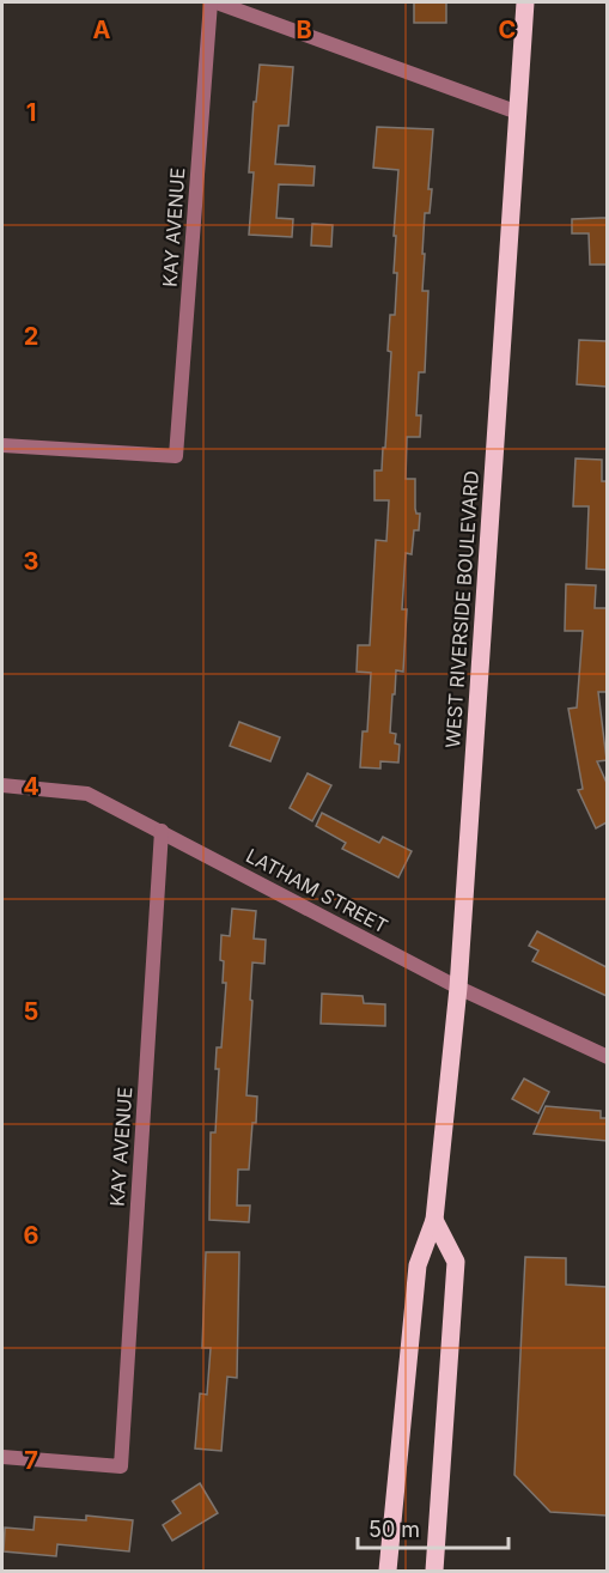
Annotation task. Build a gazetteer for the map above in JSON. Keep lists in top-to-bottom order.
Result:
{
  "streets": {
    "main road": ["WEST RIVERSIDE BOULEVARD"],
    "street": ["KAY AVENUE", "LATHAM STREET"]
  },
  "crossings": [
    ["KAY AVENUE", "LATHAM STREET"],
    ["WEST RIVERSIDE BOULEVARD", "LATHAM STREET"]
  ],
  "scale_bar": "50 m",
  "grid": {
    "columns": ["A", "B", "C"],
    "rows": [
      "1",
      "2",
      "3",
      "4",
      "5",
      "6",
      "7"
    ]
  }
}
